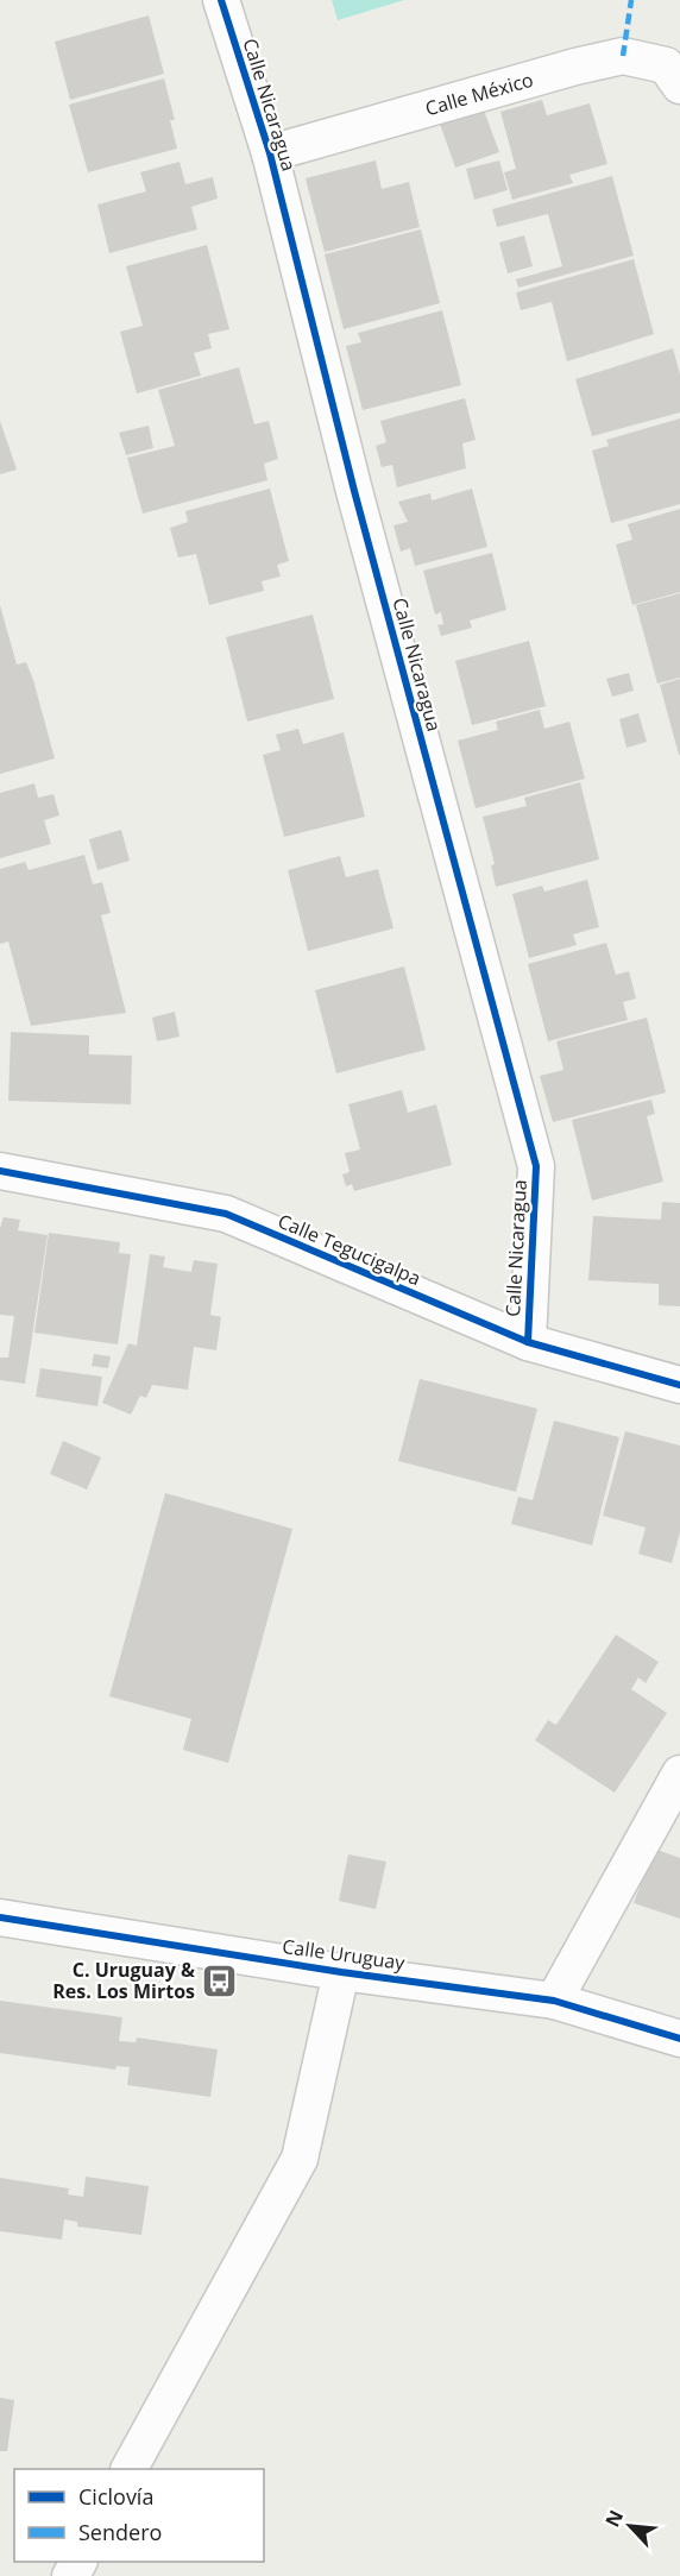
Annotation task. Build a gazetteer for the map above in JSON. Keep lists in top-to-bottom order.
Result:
{
  "streets": {
    "street": [
      "Calle México",
      "Calle Nicaragua",
      "Calle Tegucigalpa",
      "Calle Uruguay"
    ]
  },
  "crossings": [
    ["Calle México", "Calle Nicaragua"],
    ["Calle Nicaragua", "Calle Tegucigalpa"]
  ],
  "places": {
    "bus stop": ["C. Uruguay & Res. Los Mirtos"]
  },
  "legend": ["Ciclovía", "Sendero"],
  "north": "top left"
}
